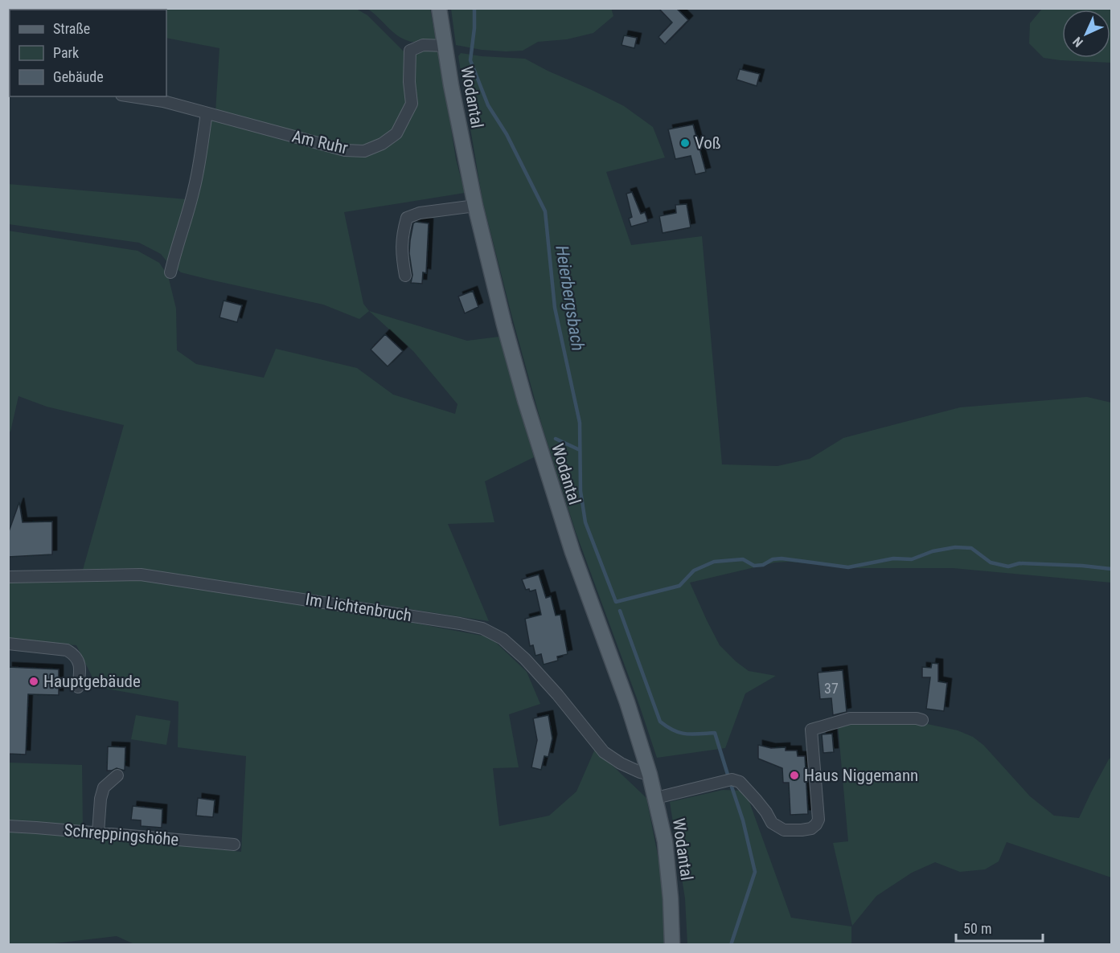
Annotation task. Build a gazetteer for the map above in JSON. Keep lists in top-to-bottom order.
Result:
{
  "streets": {
    "main road": ["Wodantal"],
    "street": ["Am Ruhr", "Im Lichtenbruch", "Schreppingshöhe"]
  },
  "crossings": [
    ["Wodantal", "Am Ruhr"],
    ["Wodantal", "Im Lichtenbruch"]
  ],
  "water": ["Heierbergsbach"],
  "places": ["Voß", "Hauptgebäude", "Haus Niggemann"],
  "house_numbers": ["37"],
  "legend": ["Straße", "Park", "Gebäude"],
  "scale_bar": "50 m",
  "north": "bottom left"
}
